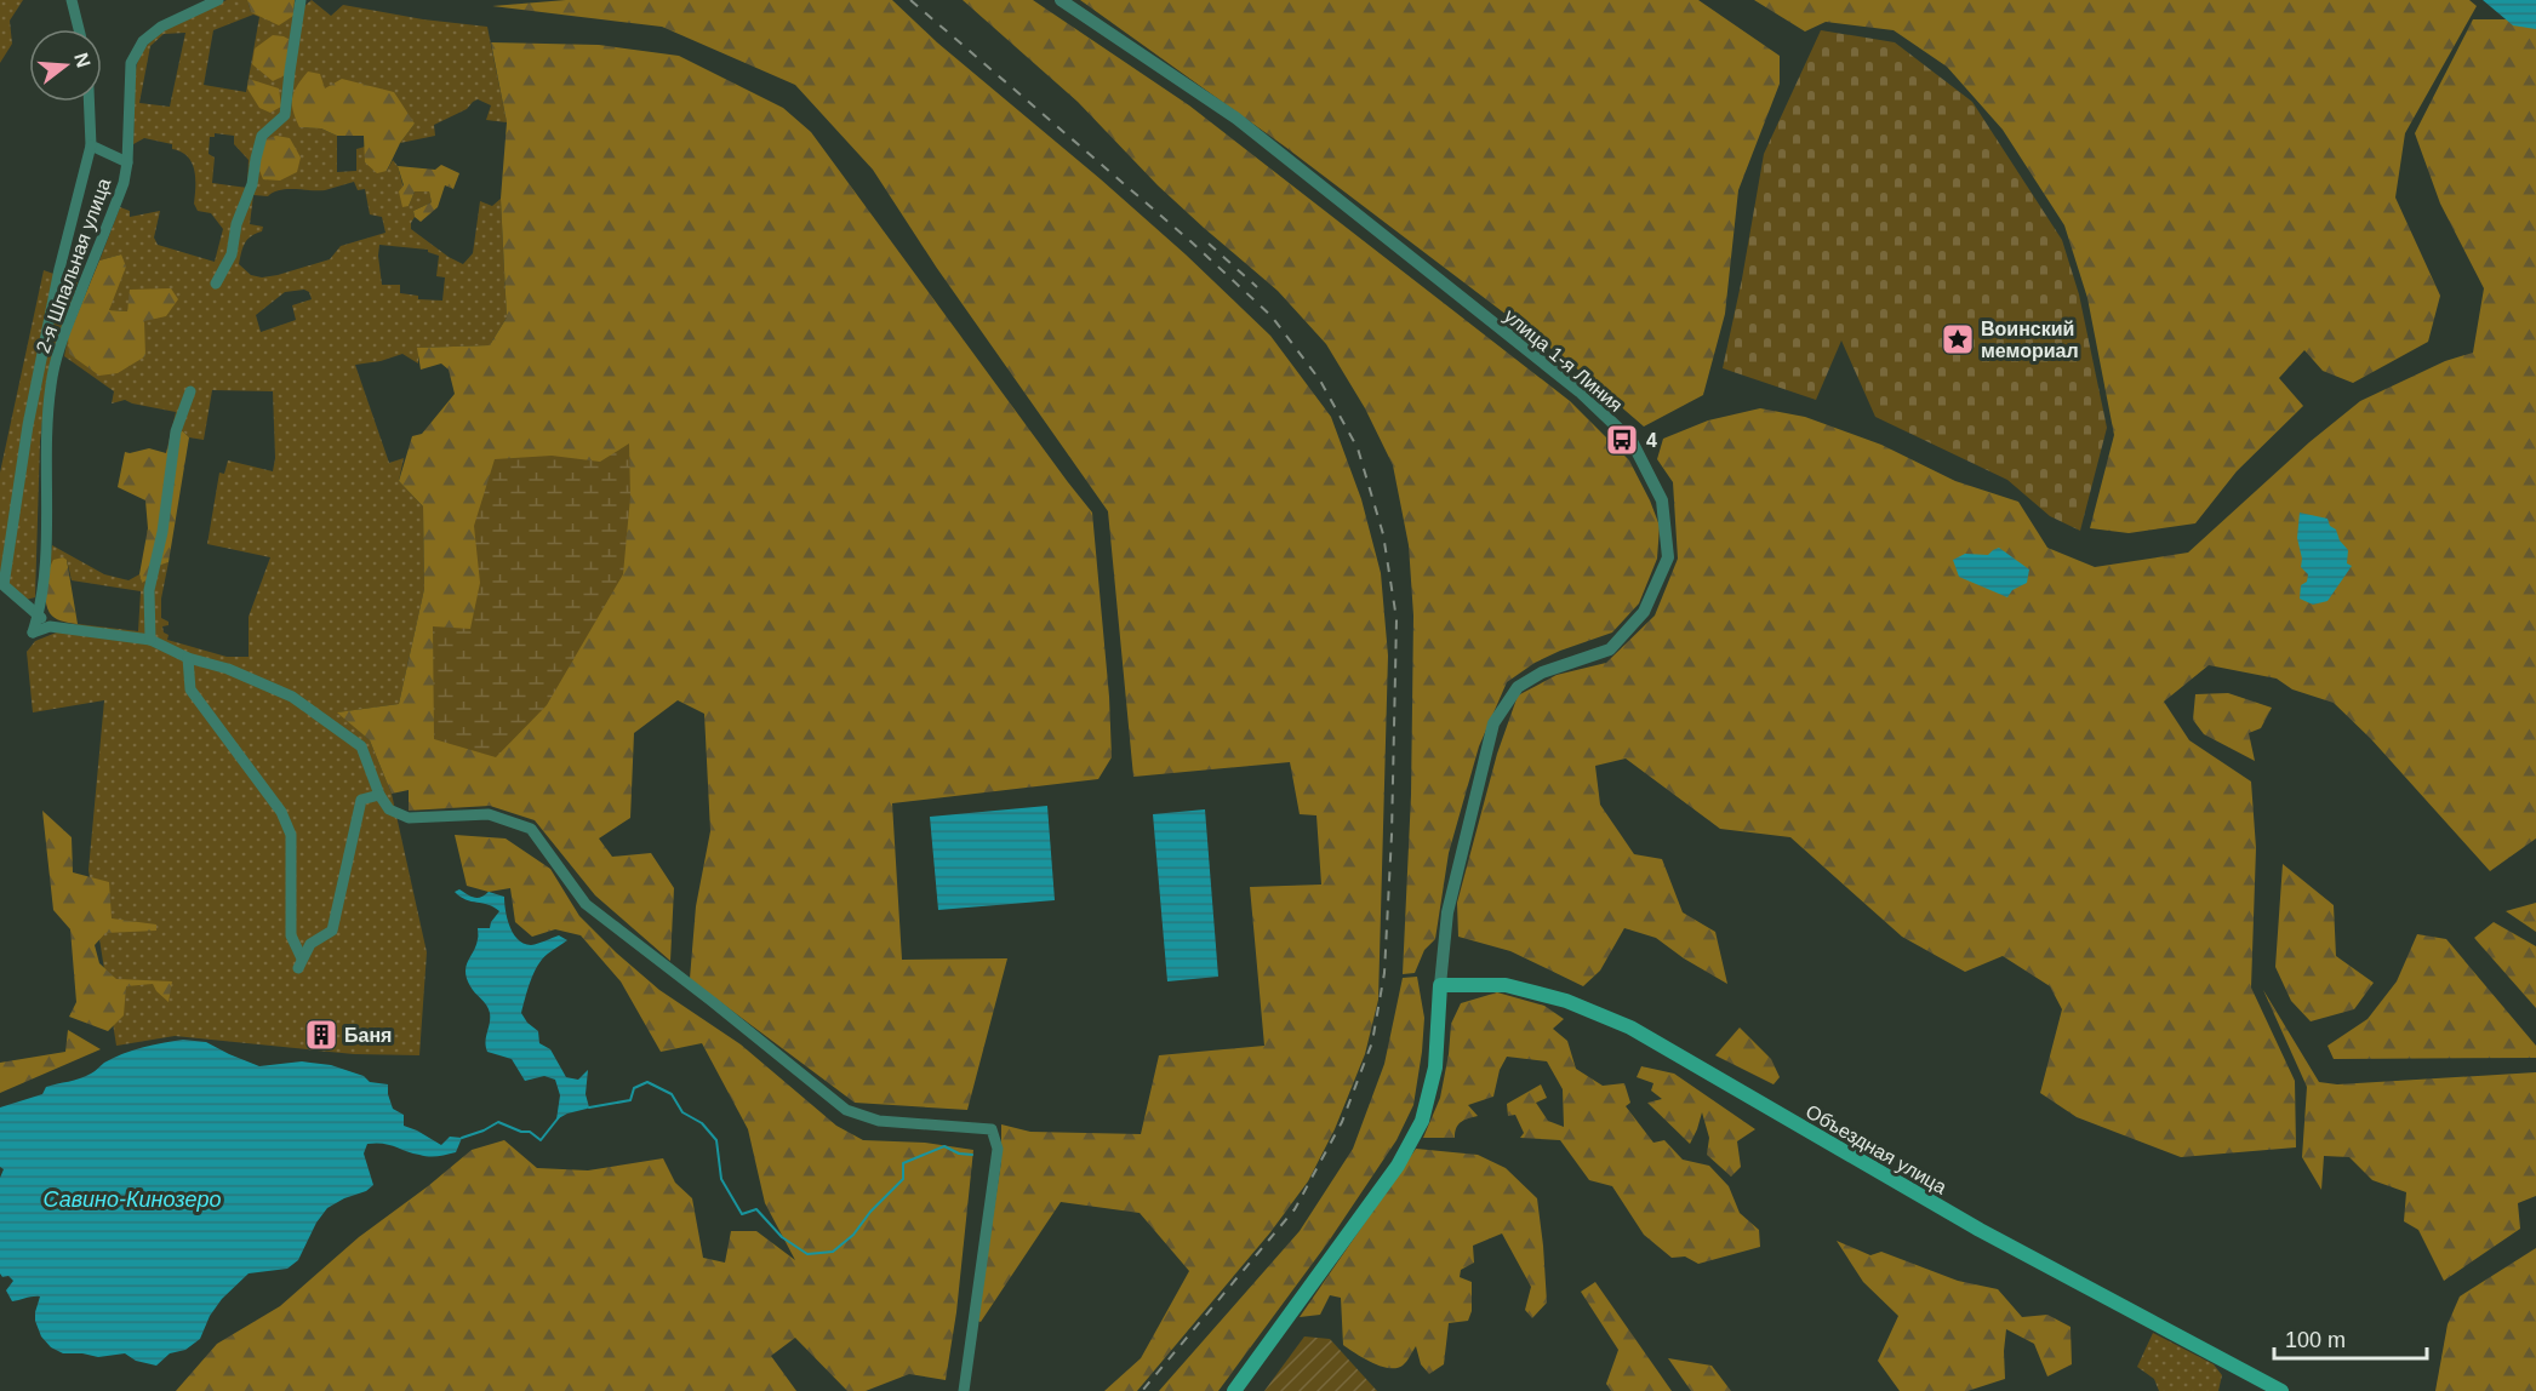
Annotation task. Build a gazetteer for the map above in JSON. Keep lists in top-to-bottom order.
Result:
{
  "streets": {
    "main road": ["Объездная улица"],
    "street": ["2-я Шпальная улица", "улица 1-я Линия"]
  },
  "crossings": [
    ["улица 1-я Линия", "Объездная улица"]
  ],
  "water": ["Савино-Кинозеро"],
  "places": {
    "place": ["Воинский мемориал"],
    "bus stop": ["4"],
    "building": ["Баня"]
  },
  "scale_bar": "100 m",
  "north": "right"
}
